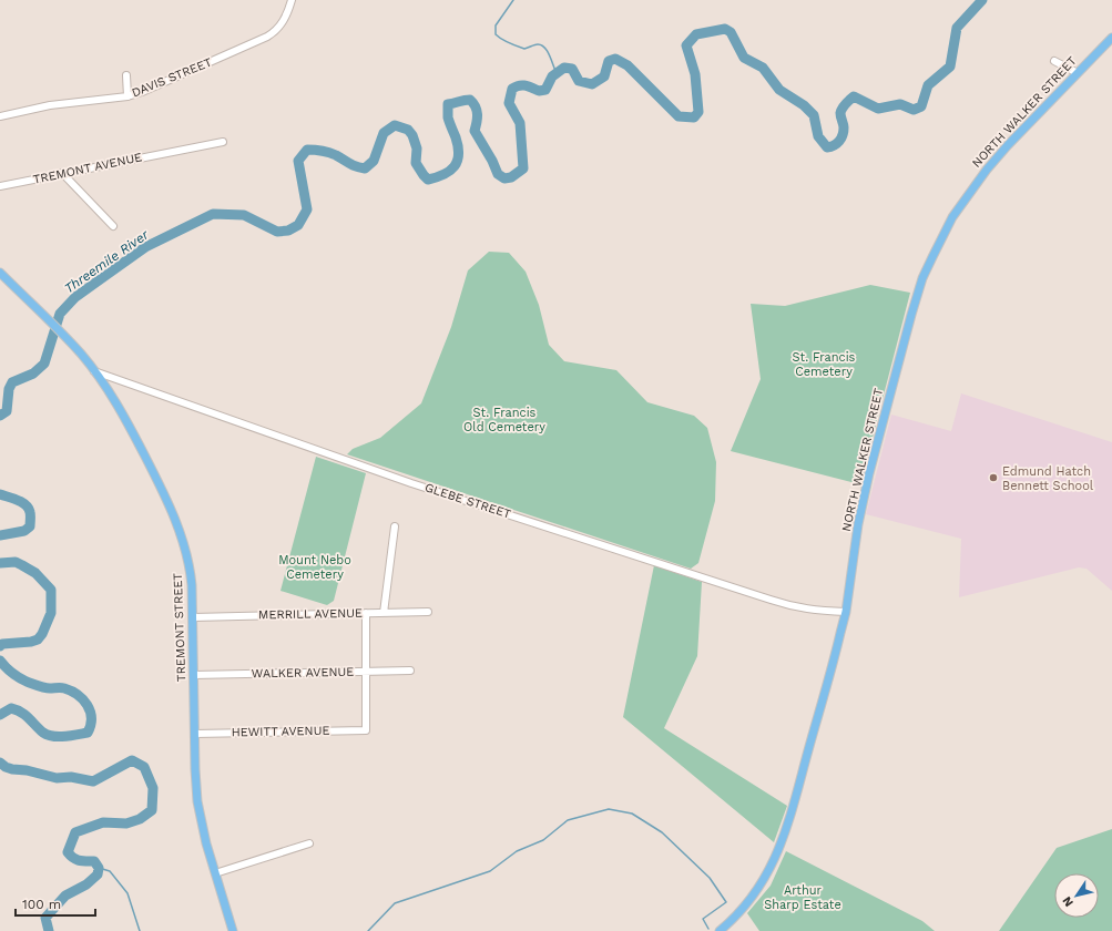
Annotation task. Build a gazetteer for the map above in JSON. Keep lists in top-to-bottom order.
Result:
{
  "streets": {
    "main road": ["NORTH WALKER STREET", "TREMONT STREET"],
    "street": [
      "DAVIS STREET",
      "TREMONT AVENUE",
      "GLEBE STREET",
      "MERRILL AVENUE",
      "WALKER AVENUE",
      "HEWITT AVENUE"
    ]
  },
  "crossings": [
    ["NORTH WALKER STREET", "GLEBE STREET"],
    ["GLEBE STREET", "TREMONT STREET"],
    ["MERRILL AVENUE", "TREMONT STREET"],
    ["TREMONT STREET", "WALKER AVENUE"],
    ["TREMONT STREET", "HEWITT AVENUE"],
    ["WALKER AVENUE", "HEWITT AVENUE"]
  ],
  "water": ["Threemile River"],
  "parks": [
    "St. Francis Cemetery",
    "St. Francis Old Cemetery",
    "Mount Nebo Cemetery",
    "Arthur Sharp Estate"
  ],
  "places": ["Edmund Hatch Bennett School"],
  "scale_bar": "100 m",
  "north": "bottom left"
}
